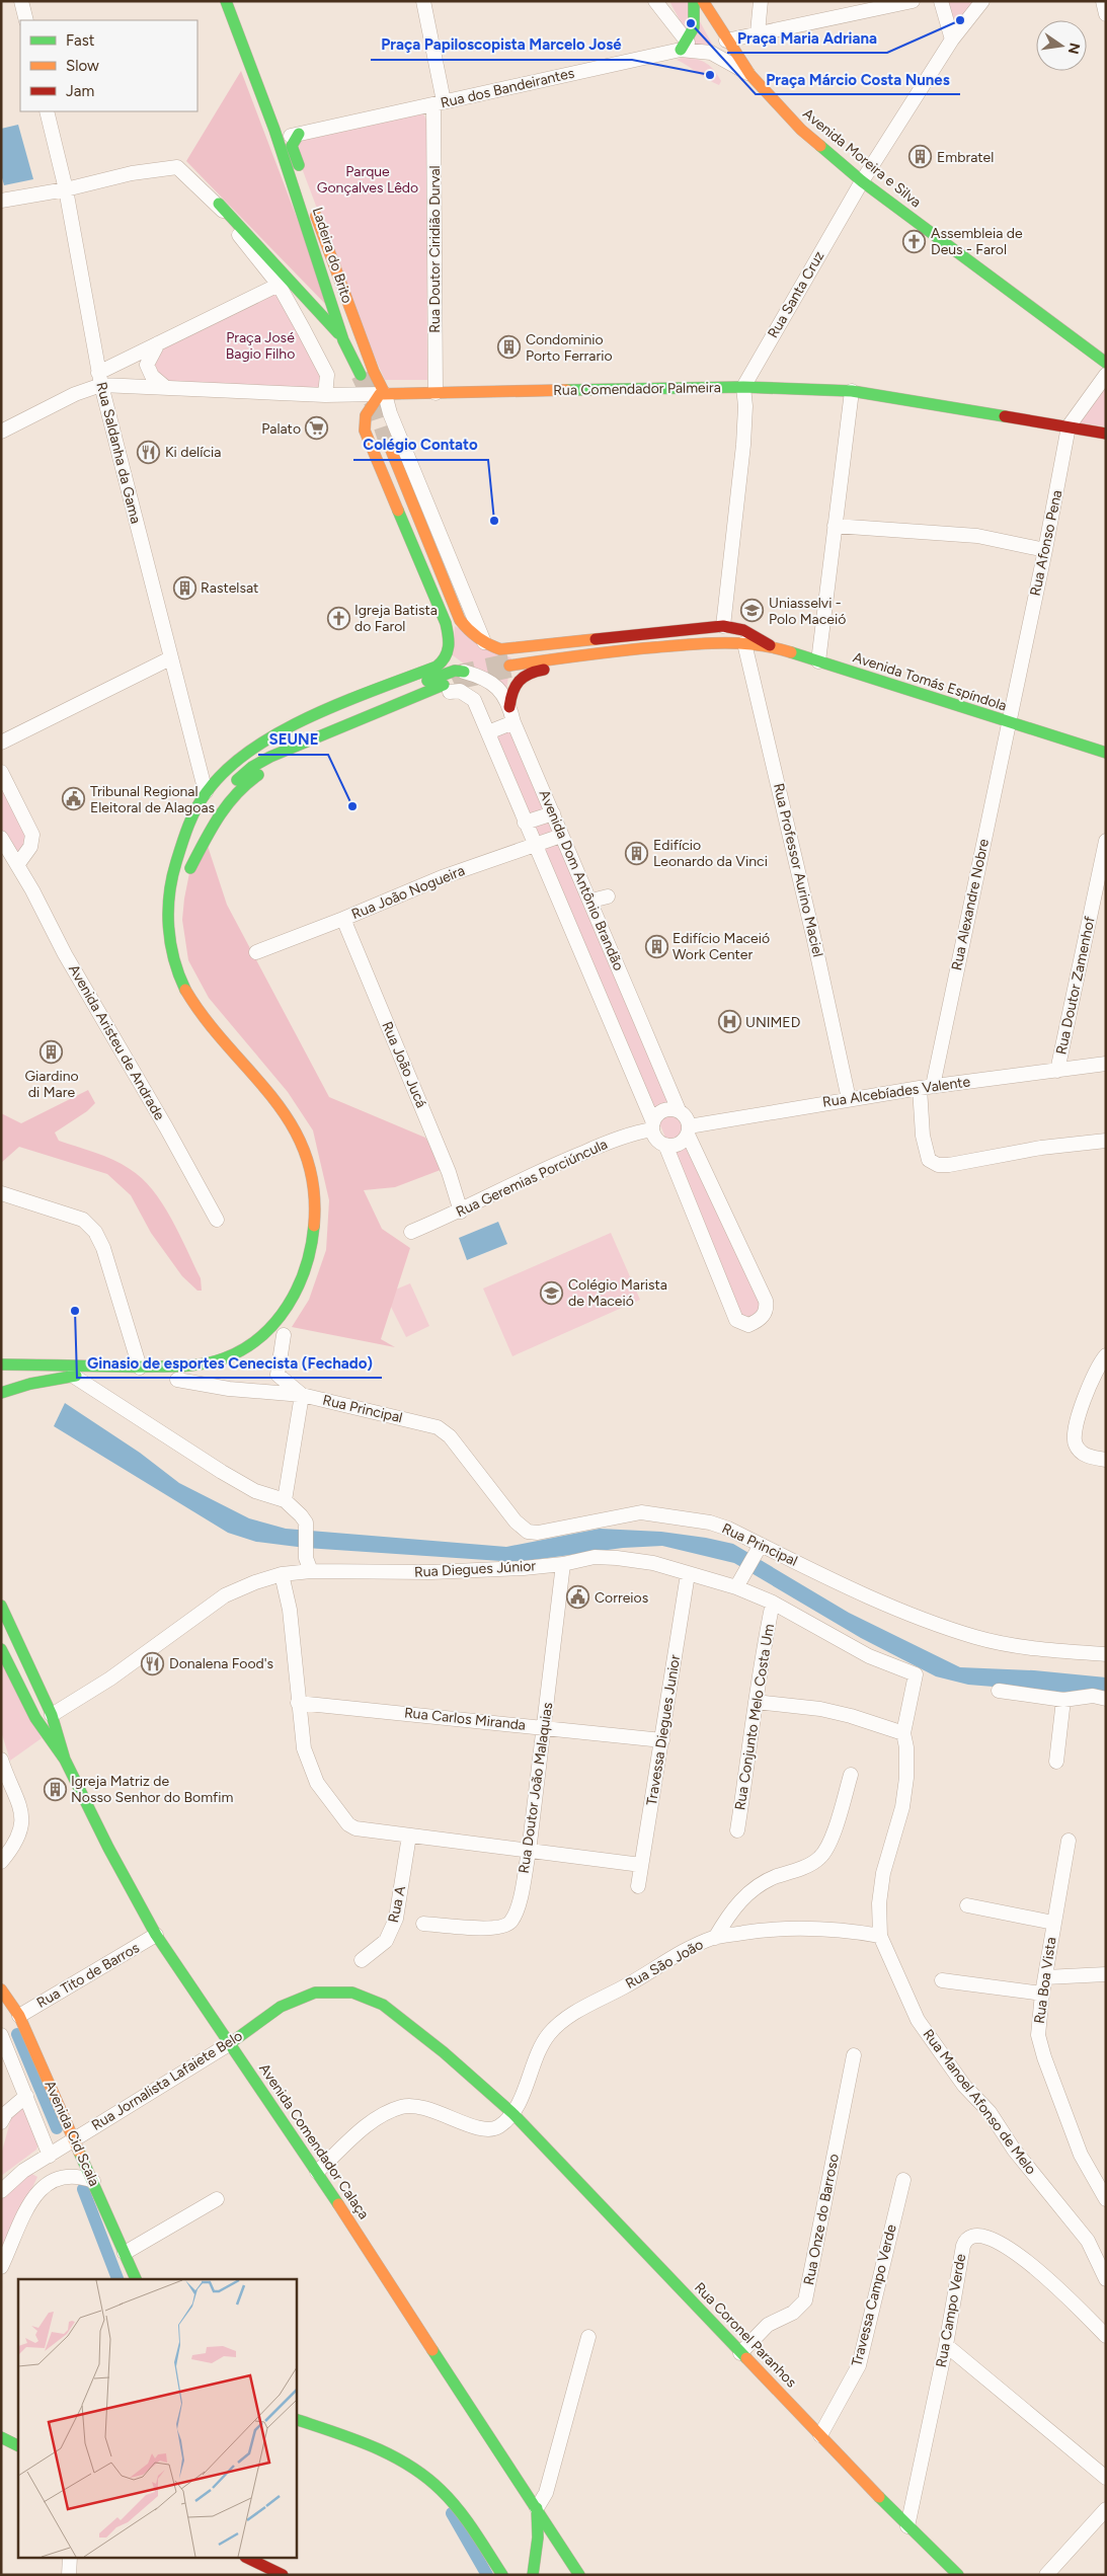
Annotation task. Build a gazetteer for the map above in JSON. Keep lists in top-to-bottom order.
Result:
{
  "streets": {
    "main road": [
      "Avenida Moreira e Silva",
      "Ladeira do Brito",
      "Rua Comendador Palmeira",
      "Avenida Tomás Espíndola",
      "Rua Jornalista Lafaiete Belo",
      "Avenida Cid Scala",
      "Avenida Comendador Calaça",
      "Rua Coronel Paranhos"
    ],
    "street": [
      "Rua dos Bandeirantes",
      "Rua Doutor Ciridião Durval",
      "Rua Santa Cruz",
      "Rua Saldanha da Gama",
      "Rua Afonso Pena",
      "Rua Professor Aurino Maciel",
      "Avenida Dom Antônio Brandão",
      "Rua João Nogueira",
      "Rua Alexandre Nobre",
      "Rua Doutor Zamenhof",
      "Avenida Aristeu de Andrade",
      "Rua João Jucá",
      "Rua Alcebíades Valente",
      "Rua Geremias Porciúncula",
      "Rua Principal",
      "Rua Diegues Júnior",
      "Rua Conjunto Melo Costa Um",
      "Rua Carlos Miranda",
      "Travessa Diegues Junior",
      "Rua Doutor João Malaquias",
      "Rua A",
      "Rua São João",
      "Rua Tito de Barros",
      "Rua Boa Vista",
      "Rua Manoel Afonso de Melo",
      "Rua Onze do Barroso",
      "Travessa Campo Verde",
      "Rua Campo Verde"
    ]
  },
  "crossings": [
    ["Rua dos Bandeirantes", "Avenida Moreira e Silva"],
    ["Rua dos Bandeirantes", "Rua Doutor Ciridião Durval"],
    ["Avenida Moreira e Silva", "Rua Santa Cruz"],
    ["Rua Doutor Ciridião Durval", "Rua Comendador Palmeira"],
    ["Ladeira do Brito", "Rua Comendador Palmeira"],
    ["Rua Santa Cruz", "Rua Comendador Palmeira"],
    ["Rua Comendador Palmeira", "Rua Saldanha da Gama"],
    ["Rua Comendador Palmeira", "Rua Afonso Pena"],
    ["Rua Afonso Pena", "Avenida Tomás Espíndola"],
    ["Rua Afonso Pena", "Rua Alexandre Nobre"],
    ["Avenida Tomás Espíndola", "Rua Professor Aurino Maciel"],
    ["Avenida Tomás Espíndola", "Rua Alexandre Nobre"],
    ["Rua Professor Aurino Maciel", "Rua Alcebíades Valente"],
    ["Avenida Dom Antônio Brandão", "Rua João Nogueira"],
    ["Avenida Dom Antônio Brandão", "Rua Alcebíades Valente"],
    ["Avenida Dom Antônio Brandão", "Rua Geremias Porciúncula"],
    ["Rua João Nogueira", "Rua João Jucá"],
    ["Rua Alexandre Nobre", "Rua Alcebíades Valente"],
    ["Rua Doutor Zamenhof", "Rua Alcebíades Valente"],
    ["Rua João Jucá", "Rua Geremias Porciúncula"],
    ["Rua Alcebíades Valente", "Rua Geremias Porciúncula"],
    ["Rua Diegues Júnior", "Rua Conjunto Melo Costa Um"],
    ["Rua Diegues Júnior", "Travessa Diegues Junior"],
    ["Rua Diegues Júnior", "Rua Doutor João Malaquias"],
    ["Rua Diegues Júnior", "Rua Manoel Afonso de Melo"],
    ["Rua Carlos Miranda", "Travessa Diegues Junior"],
    ["Rua Carlos Miranda", "Rua Doutor João Malaquias"],
    ["Rua São João", "Rua Jornalista Lafaiete Belo"],
    ["Rua São João", "Rua Manoel Afonso de Melo"],
    ["Rua São João", "Rua Coronel Paranhos"],
    ["Rua Tito de Barros", "Avenida Cid Scala"],
    ["Rua Tito de Barros", "Avenida Comendador Calaça"],
    ["Rua Jornalista Lafaiete Belo", "Avenida Cid Scala"],
    ["Rua Jornalista Lafaiete Belo", "Avenida Comendador Calaça"],
    ["Rua Jornalista Lafaiete Belo", "Rua Coronel Paranhos"],
    ["Rua Onze do Barroso", "Rua Coronel Paranhos"],
    ["Travessa Campo Verde", "Rua Coronel Paranhos"],
    ["Rua Campo Verde", "Rua Coronel Paranhos"]
  ],
  "parks": ["Parque Gonçalves Lêdo", "Praça José Bagio Filho"],
  "places": {
    "other": [
      "Praça Maria Adriana",
      "Praça Márcio Costa Nunes",
      "Praça Papiloscopista Marcelo José",
      "Colégio Contato",
      "SEUNE",
      "Ginasio de esportes Cenecista (Fechado)"
    ],
    "building": [
      "Embratel",
      "Condominio Porto Ferrario",
      "Rastelsat",
      "Edifício Leonardo da Vinci",
      "Edifício Maceió Work Center",
      "Giardino di Mare",
      "Igreja Matriz de Nosso Senhor do Bomfim"
    ],
    "church": ["Assembleia de Deus - Farol", "Igreja Batista do Farol"],
    "supermarket": ["Palato"],
    "restaurant": ["Ki delícia", "Donalena Food's"],
    "school or university": ["Uniasselvi - Polo Maceió", "Colégio Marista de Maceió"],
    "public building": ["Tribunal Regional Eleitoral de Alagoas", "Correios"],
    "hospital": ["UNIMED"]
  },
  "legend": ["Fast", "Slow", "Jam"],
  "north": "right"
}
